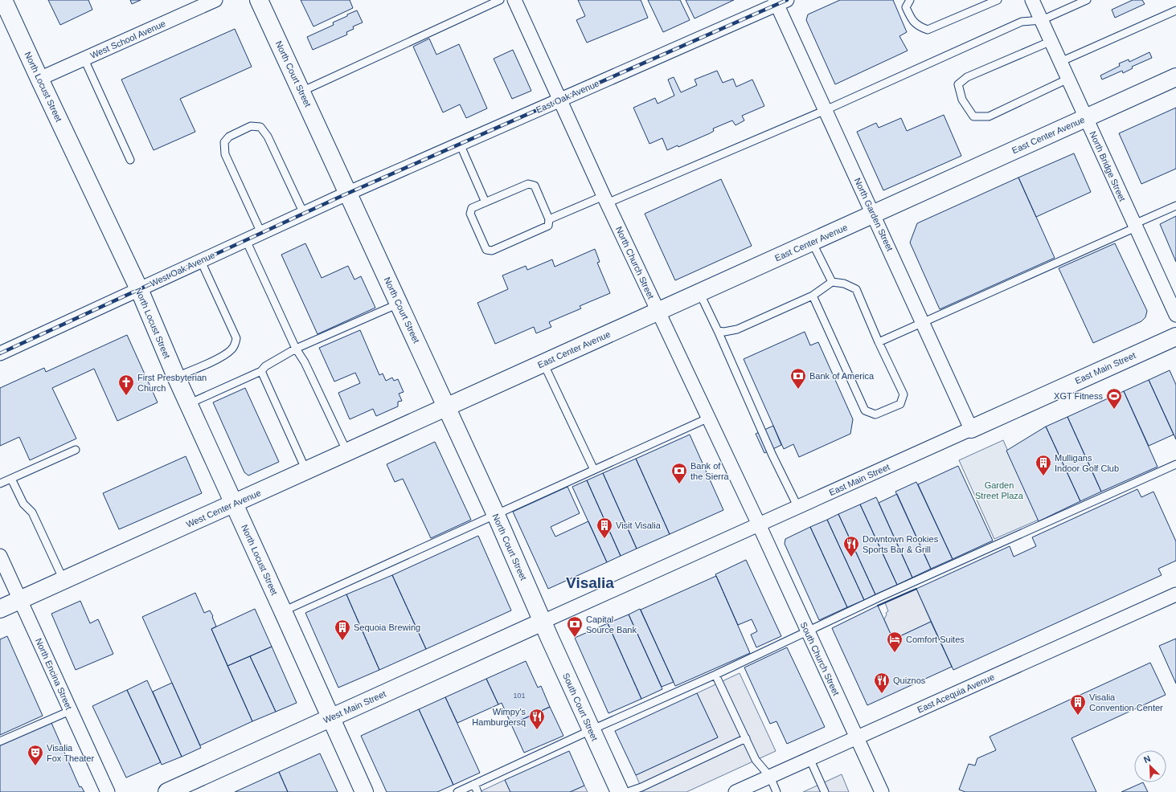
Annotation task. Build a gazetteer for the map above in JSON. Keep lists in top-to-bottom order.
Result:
{
  "streets": {
    "street": [
      "West School Avenue",
      "North Court Street",
      "North Locust Street",
      "East Oak Avenue",
      "East Center Avenue",
      "North Bridge Street",
      "North Garden Street",
      "North Church Street",
      "West Oak Avenue",
      "East Main Street",
      "West Center Avenue",
      "South Church Street",
      "North Encina Street",
      "East Acequia Avenue",
      "West Main Street",
      "South Court Street"
    ]
  },
  "crossings": [
    ["West School Avenue", "North Locust Street"],
    ["North Court Street", "East Oak Avenue"],
    ["North Court Street", "East Center Avenue"],
    ["North Court Street", "West Oak Avenue"],
    ["North Court Street", "East Main Street"],
    ["North Court Street", "West Center Avenue"],
    ["North Court Street", "West Main Street"],
    ["North Court Street", "South Court Street"],
    ["North Locust Street", "West Oak Avenue"],
    ["North Locust Street", "West Center Avenue"],
    ["North Locust Street", "West Main Street"],
    ["East Oak Avenue", "North Garden Street"],
    ["East Oak Avenue", "North Church Street"],
    ["East Oak Avenue", "West Oak Avenue"],
    ["East Center Avenue", "North Bridge Street"],
    ["East Center Avenue", "North Garden Street"],
    ["East Center Avenue", "North Church Street"],
    ["East Center Avenue", "West Center Avenue"],
    ["North Garden Street", "East Main Street"],
    ["North Church Street", "East Main Street"],
    ["North Church Street", "South Church Street"],
    ["East Main Street", "South Church Street"],
    ["East Main Street", "West Main Street"],
    ["East Main Street", "South Court Street"],
    ["West Center Avenue", "North Encina Street"],
    ["South Church Street", "East Acequia Avenue"],
    ["West Main Street", "South Court Street"]
  ],
  "districts": ["Visalia"],
  "parks": ["Garden Street Plaza"],
  "places": {
    "bank": ["Bank of America", "Bank of the Sierra", "Capital Source Bank"],
    "church": ["First Presbyterian Church"],
    "sports": ["XGT Fitness"],
    "building": [
      "Mulligans Indoor Golf Club",
      "Visit Visalia",
      "Sequoia Brewing",
      "Visalia Convention Center"
    ],
    "restaurant": ["Downtown Rookies Sports Bar & Grill", "Quiznos", "Wimpy's Hamburgersq"],
    "hotel": ["Comfort Suites"],
    "theatre": ["Visalia Fox Theater"]
  },
  "house_numbers": ["101"],
  "north": "top left"
}
